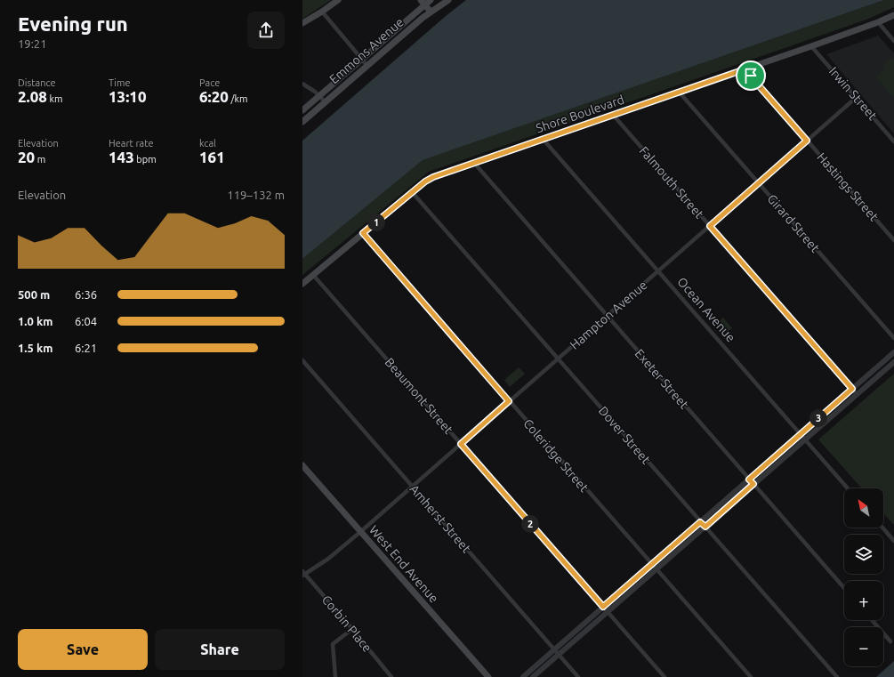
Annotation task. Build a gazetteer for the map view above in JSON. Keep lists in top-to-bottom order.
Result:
{
  "streets": {
    "main road": ["Emmons Avenue", "Shore Boulevard", "West End Avenue"],
    "street": [
      "Irwin Street",
      "Falmouth Street",
      "Hastings Street",
      "Girard Street",
      "Ocean Avenue",
      "Hampton Avenue",
      "Exeter Street",
      "Beaumont Street",
      "Dover Street",
      "Coleridge Street",
      "Amherst Street",
      "Corbin Place"
    ]
  },
  "crossings": [
    ["Irwin Street", "Shore Boulevard"],
    ["Irwin Street", "Hampton Avenue"],
    ["Shore Boulevard", "Falmouth Street"],
    ["Shore Boulevard", "Hastings Street"],
    ["Shore Boulevard", "Girard Street"],
    ["Shore Boulevard", "Ocean Avenue"],
    ["Shore Boulevard", "Exeter Street"],
    ["Shore Boulevard", "Beaumont Street"],
    ["Shore Boulevard", "Dover Street"],
    ["Shore Boulevard", "Coleridge Street"],
    ["Falmouth Street", "Hampton Avenue"],
    ["Hastings Street", "Hampton Avenue"],
    ["Girard Street", "Hampton Avenue"],
    ["Ocean Avenue", "Hampton Avenue"],
    ["Hampton Avenue", "Exeter Street"],
    ["Hampton Avenue", "Beaumont Street"],
    ["Hampton Avenue", "Dover Street"],
    ["Hampton Avenue", "Coleridge Street"],
    ["Hampton Avenue", "Amherst Street"],
    ["Hampton Avenue", "West End Avenue"],
    ["Hampton Avenue", "Corbin Place"]
  ],
  "north": "top left",
  "page": {
    "heading": ["Evening run", "19:21"],
    "stats": [
      ["Distance", "2.08 km"],
      ["Time", "13:10"],
      ["Pace", "6:20 /km"],
      ["Elevation", "20 m"],
      ["Heart rate", "143 bpm"],
      ["kcal", "161"]
    ],
    "chart": ["Elevation", "119–132 m"],
    "pins": ["1", "3", "2"],
    "list": [
      {
        "name": "500 m",
        "note": "6:36"
      },
      {
        "name": "1.0 km",
        "note": "6:04"
      },
      {
        "name": "1.5 km",
        "note": "6:21"
      }
    ],
    "map_buttons": ["+", "−"],
    "buttons": ["Save", "Share"]
  }
}
